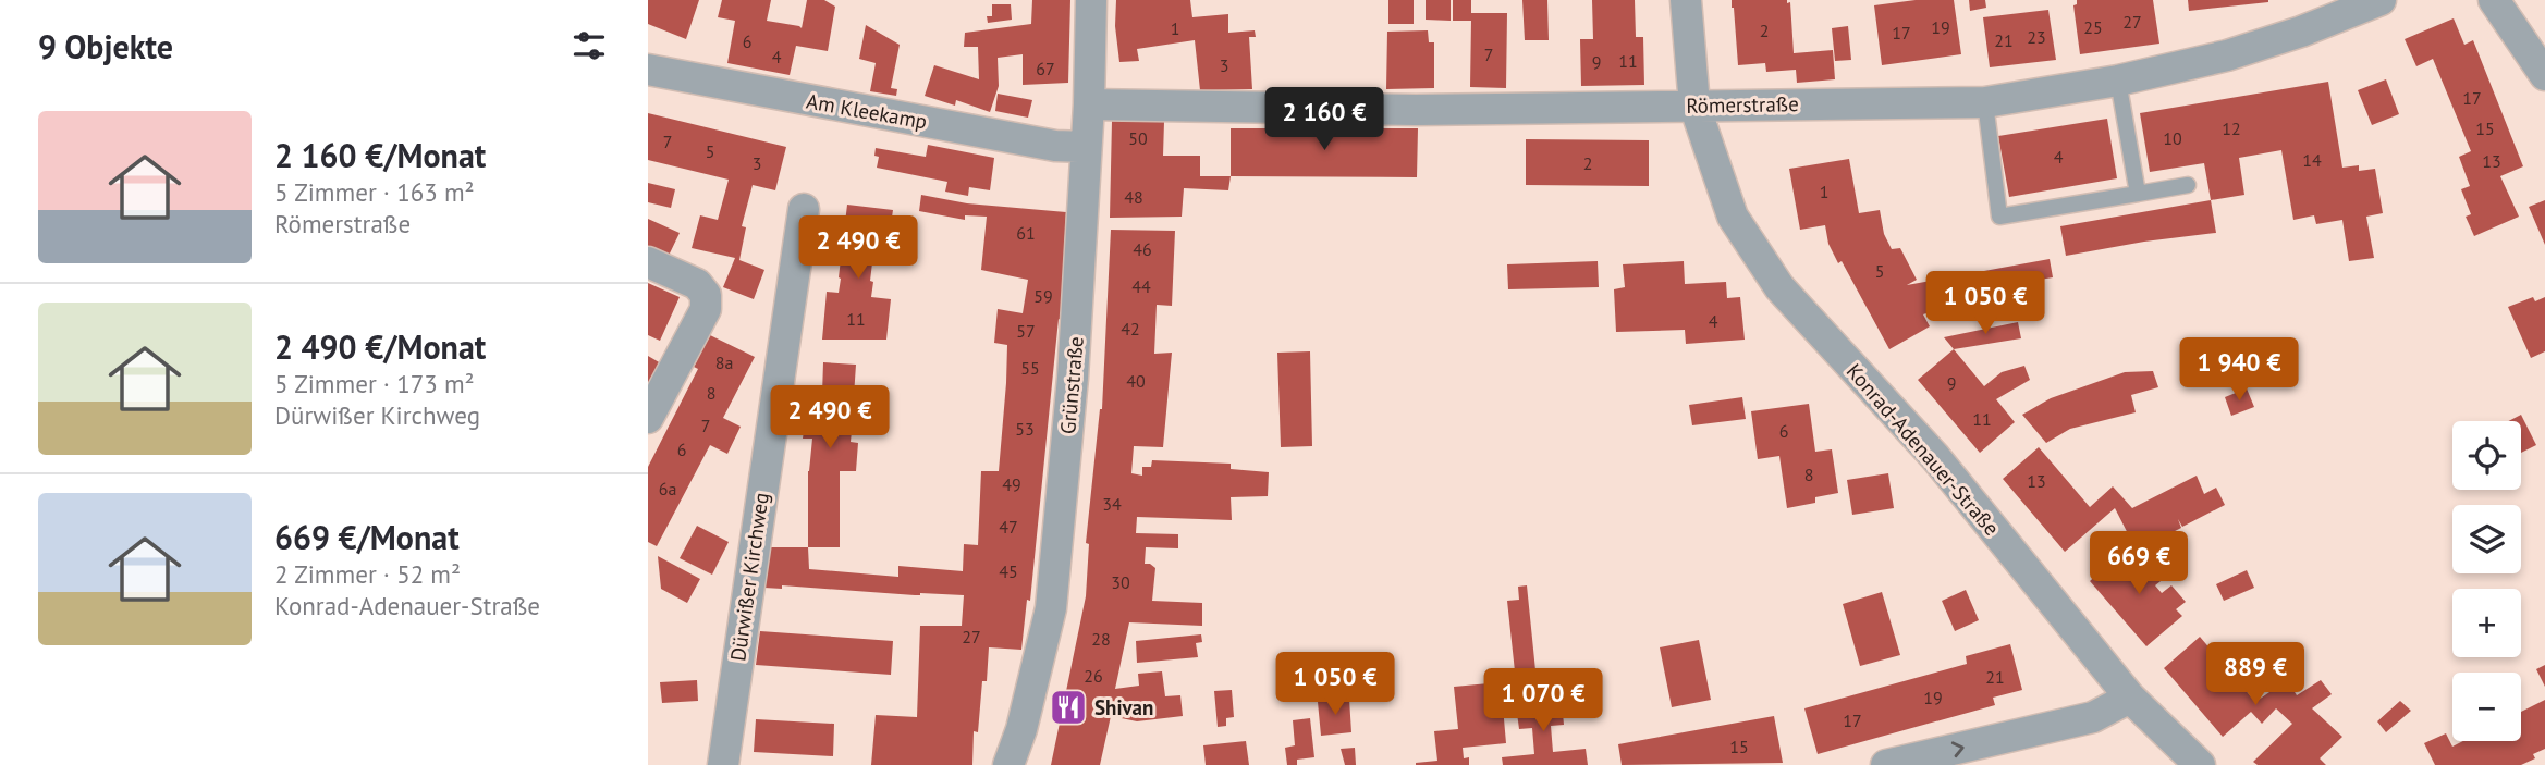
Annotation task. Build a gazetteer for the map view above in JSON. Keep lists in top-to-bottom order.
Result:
{
  "streets": {
    "street": [
      "Römerstraße",
      "Am Kleekamp",
      "Grünstraße",
      "Konrad-Adenauer-Straße",
      "Dürwißer Kirchweg"
    ]
  },
  "crossings": [
    ["Römerstraße", "Grünstraße"],
    ["Römerstraße", "Konrad-Adenauer-Straße"],
    ["Am Kleekamp", "Grünstraße"]
  ],
  "places": {
    "restaurant": ["Shivan"]
  },
  "house_numbers": [
    "27",
    "19",
    "25",
    "1",
    "2",
    "17",
    "23",
    "21",
    "6",
    "7",
    "4",
    "11",
    "9",
    "3",
    "67",
    "17",
    "12",
    "15",
    "50",
    "10",
    "7",
    "5",
    "4",
    "14",
    "13",
    "3",
    "2",
    "1",
    "48",
    "61",
    "46",
    "5",
    "44",
    "59",
    "11",
    "4",
    "42",
    "57",
    "8a",
    "55",
    "40",
    "9",
    "8",
    "11",
    "7",
    "53",
    "6",
    "6",
    "8",
    "13",
    "49",
    "6a",
    "34",
    "47",
    "45",
    "30",
    "27",
    "28",
    "26",
    "21",
    "19",
    "17",
    "15"
  ],
  "page": {
    "heading": "9 Objekte",
    "price": [
      "2 160 €",
      "2 490 €",
      "1 050 €",
      "1 940 €",
      "2 490 €",
      "669 €",
      "889 €",
      "1 050 €",
      "1 070 €"
    ],
    "list": [
      {
        "name": "2 160 €/Monat",
        "note": "5 Zimmer · 163 m² · Römerstraße"
      },
      {
        "name": "2 490 €/Monat",
        "note": "5 Zimmer · 173 m² · Dürwißer Kirchweg"
      },
      {
        "name": "669 €/Monat",
        "note": "2 Zimmer · 52 m² · Konrad-Adenauer-Straße"
      }
    ],
    "map_buttons": ["+", "−"]
  }
}
